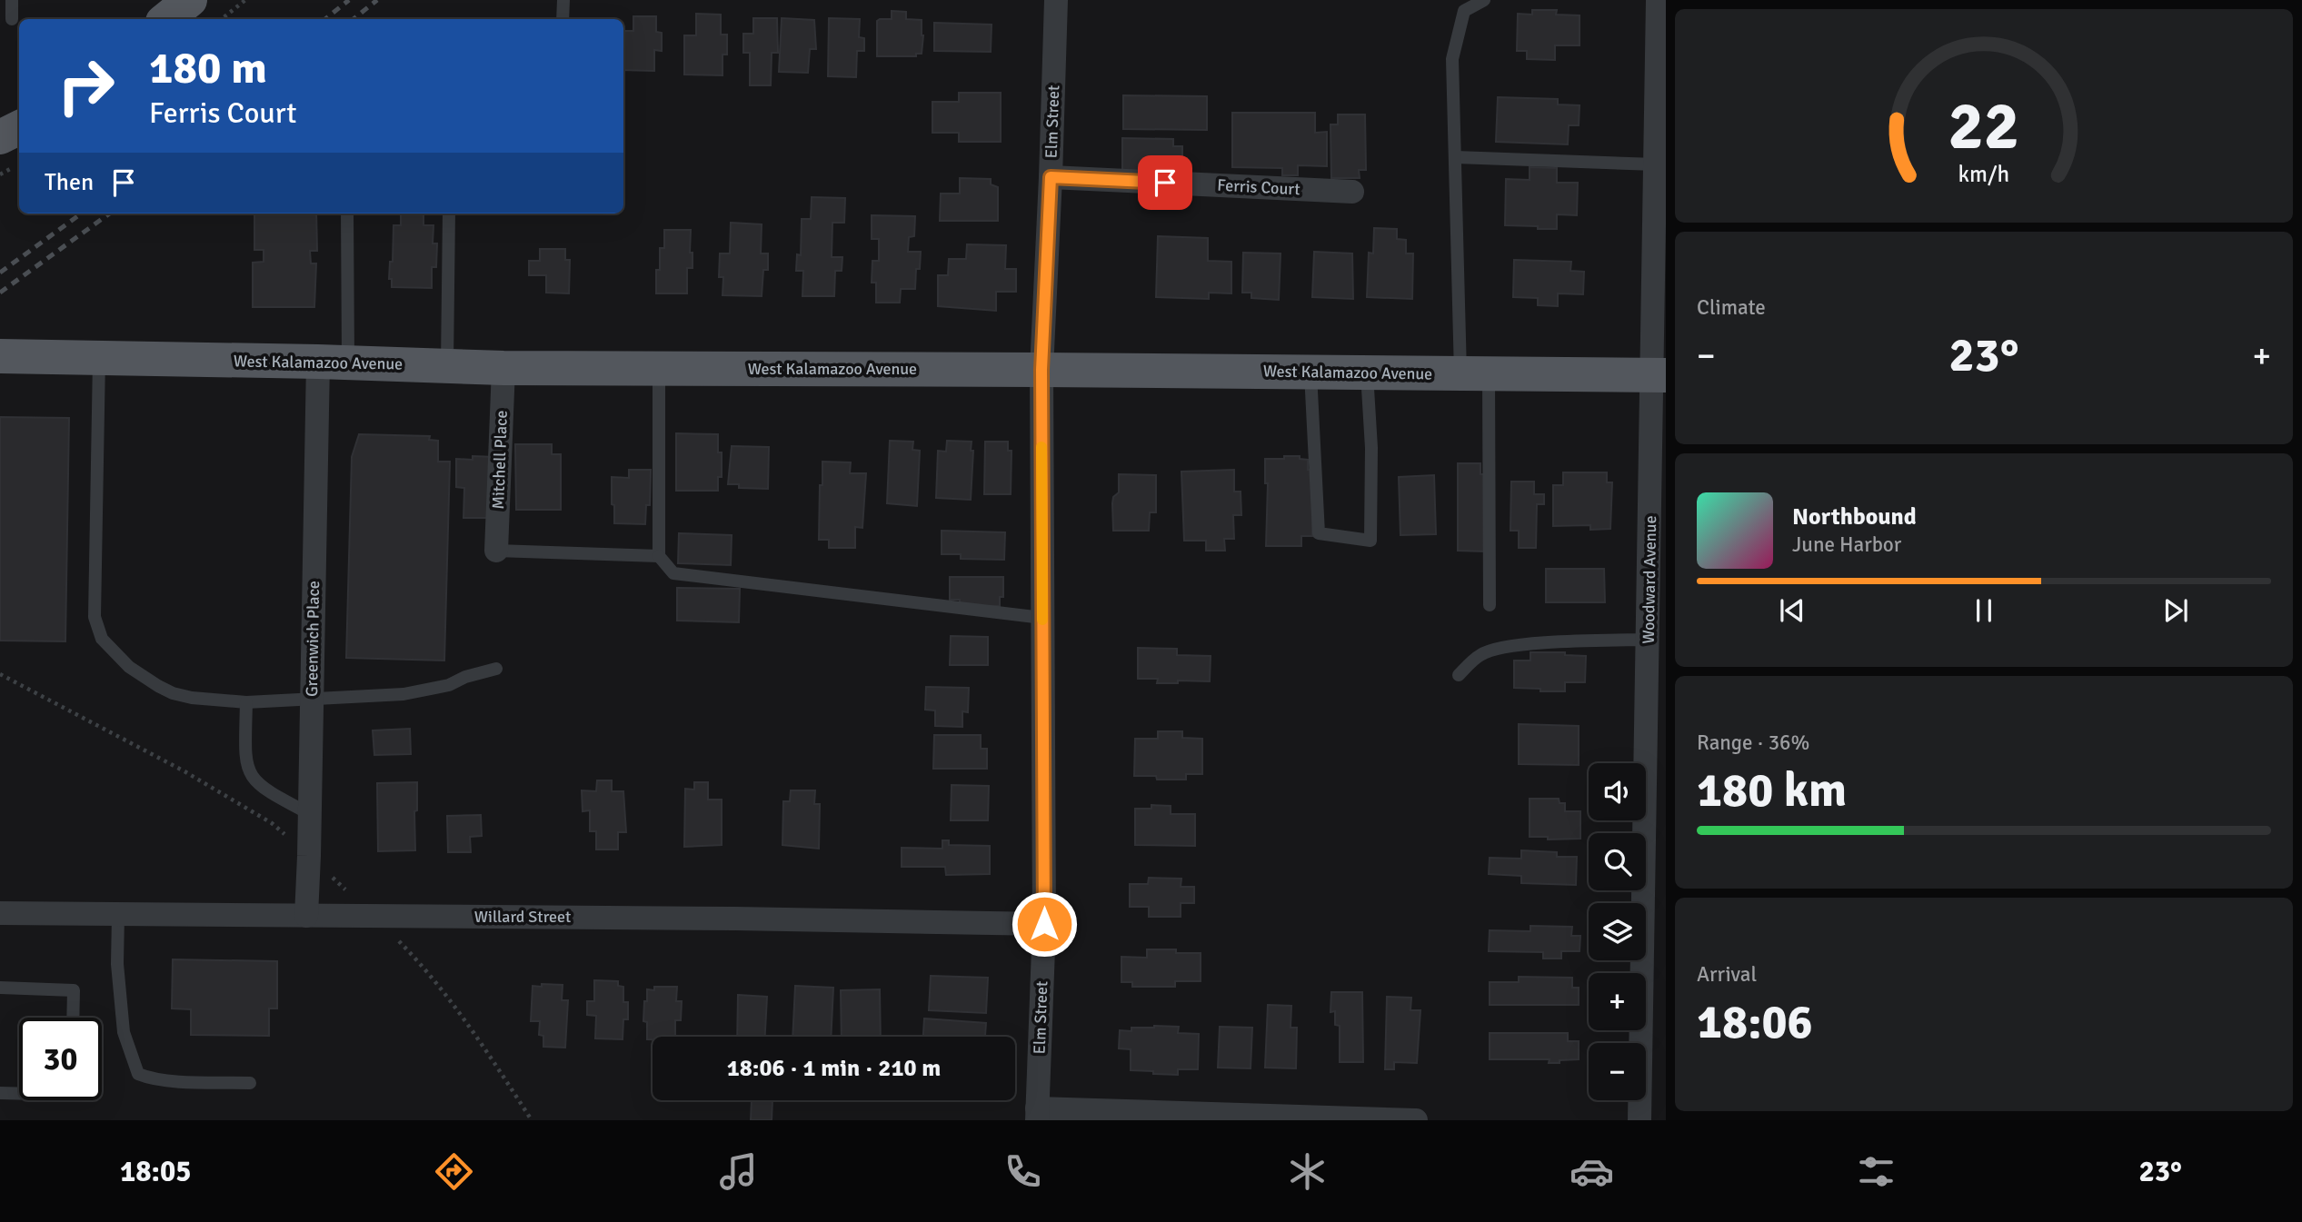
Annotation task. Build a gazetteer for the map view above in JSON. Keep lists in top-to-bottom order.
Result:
{
  "streets": {
    "main road": ["West Kalamazoo Avenue"],
    "street": [
      "Elm Street",
      "Ferris Court",
      "Mitchell Place",
      "Woodward Avenue",
      "Greenwich Place",
      "Willard Street"
    ]
  },
  "crossings": [
    ["Elm Street", "Ferris Court"],
    ["Elm Street", "West Kalamazoo Avenue"],
    ["Elm Street", "Willard Street"],
    ["West Kalamazoo Avenue", "Mitchell Place"],
    ["West Kalamazoo Avenue", "Woodward Avenue"],
    ["West Kalamazoo Avenue", "Greenwich Place"],
    ["Greenwich Place", "Willard Street"]
  ],
  "page": {
    "turn": ["180 m", "Ferris Court"],
    "then": "Then",
    "tile": [
      "Climate",
      ["Range · 36%", "180 km"],
      ["Arrival", "18:06"]
    ],
    "heat": ["−", "23°", "+"],
    "song": ["Northbound", "June Harbor"],
    "map_buttons": ["+", "−"],
    "limit": "30",
    "trip": "18:06 · 1 min · 210 m",
    "tabs": ["18:05", "23°"],
    "gauge": ["22", "km/h"]
  }
}
